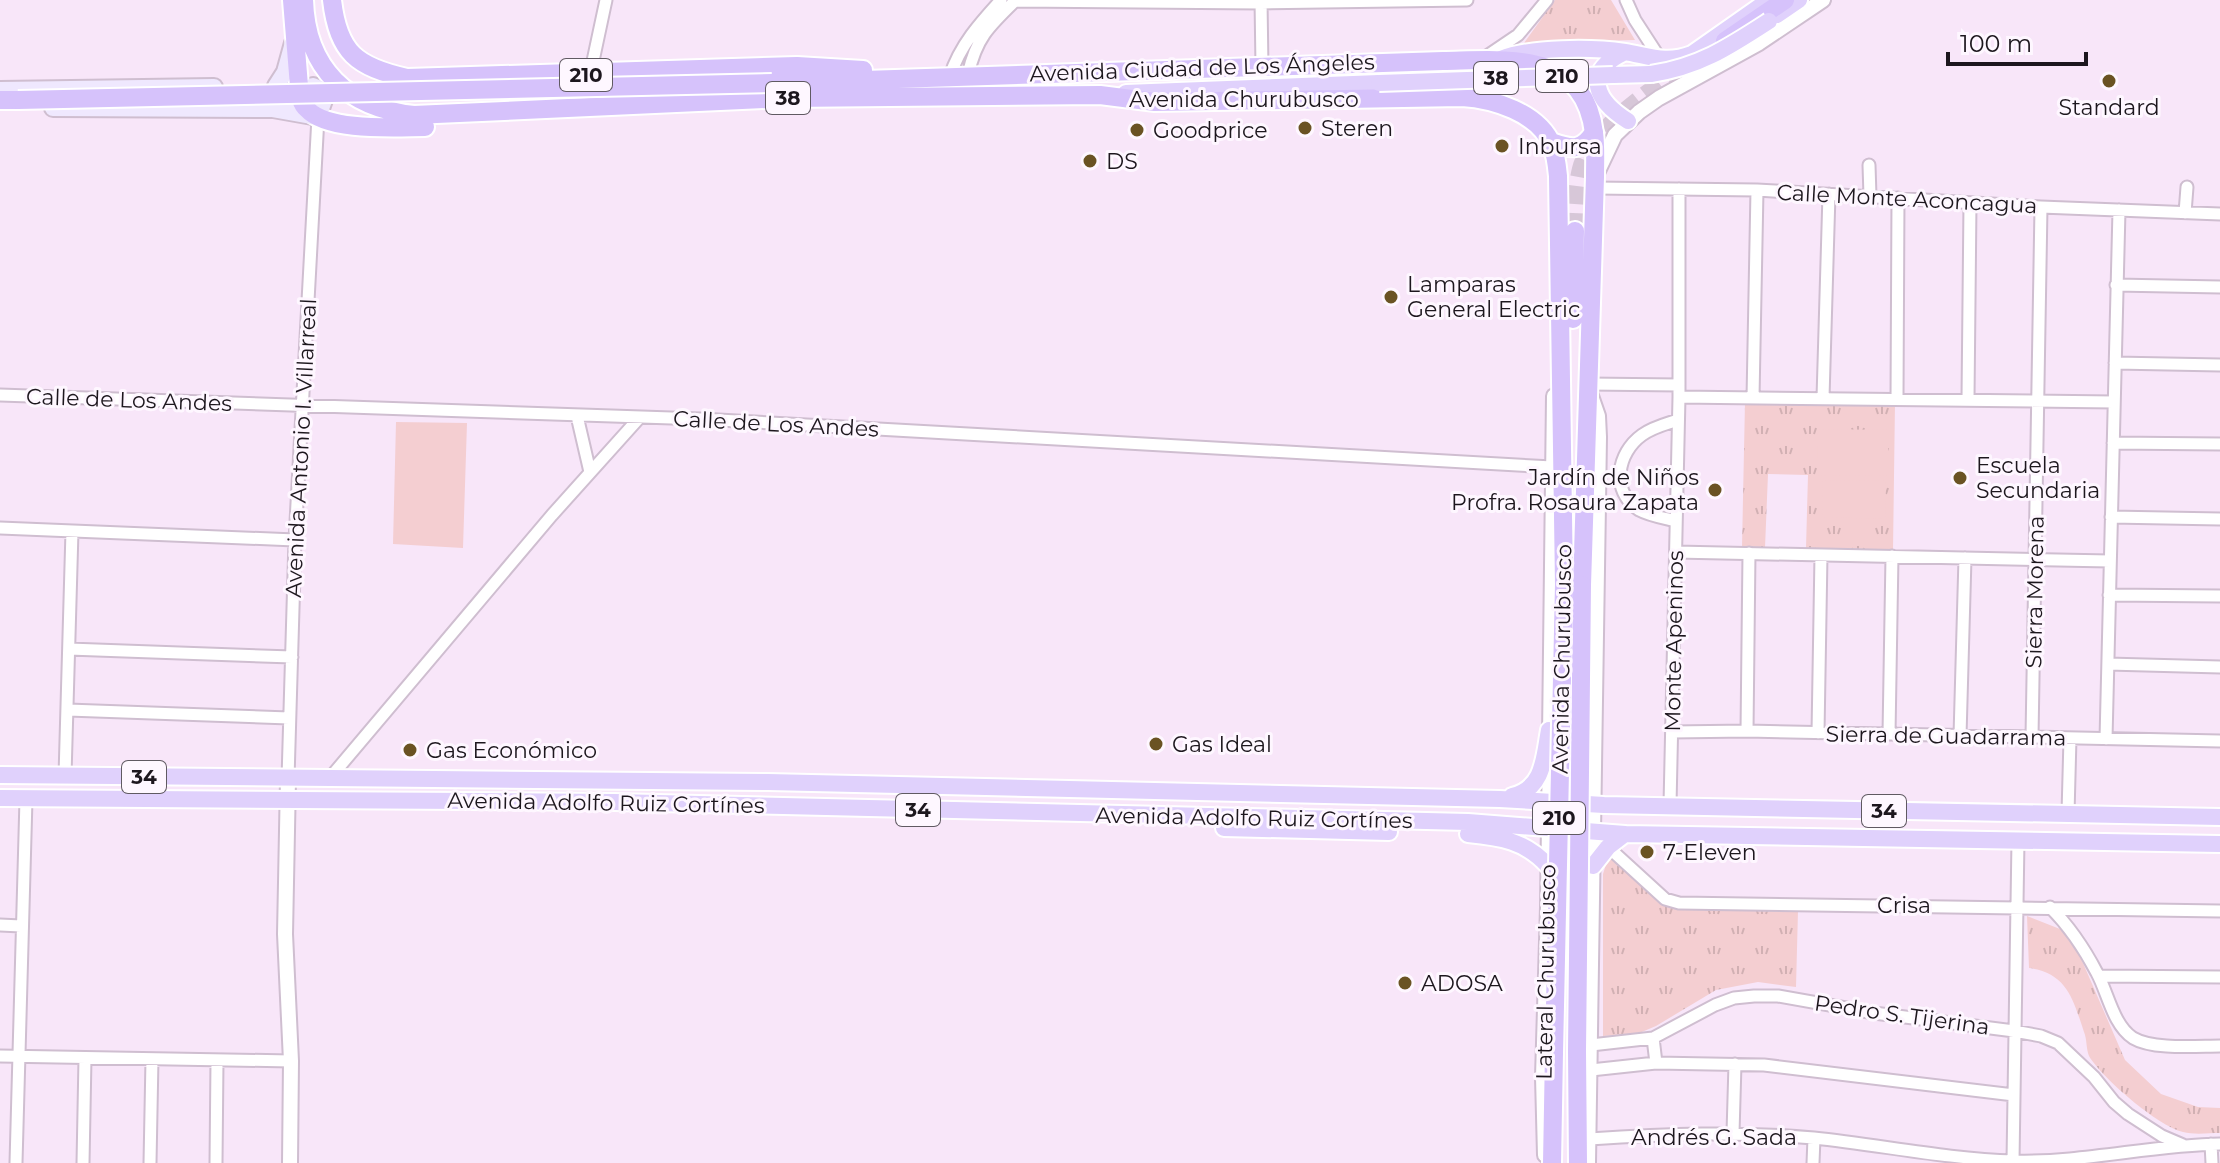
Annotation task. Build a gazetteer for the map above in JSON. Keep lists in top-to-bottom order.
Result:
{
  "streets": {
    "highway": [
      "Avenida Ciudad de Los Ángeles",
      "210",
      "38",
      "Avenida Churubusco"
    ],
    "main road": ["34", "Avenida Adolfo Ruiz Cortínes"],
    "street": [
      "Calle Monte Aconcagua",
      "Calle de Los Andes",
      "Avenida Antonio I. Villarreal",
      "Sierra Morena",
      "Monte Apeninos",
      "Sierra de Guadarrama",
      "Crisa",
      "Lateral Churubusco",
      "Pedro S. Tijerina",
      "Andrés G. Sada"
    ]
  },
  "crossings": [
    ["Avenida Ciudad de Los Ángeles", "210"],
    ["Avenida Ciudad de Los Ángeles", "38"],
    ["Avenida Ciudad de Los Ángeles", "Avenida Churubusco"],
    ["38", "Avenida Churubusco"],
    ["Avenida Churubusco", "Calle Monte Aconcagua"],
    ["Avenida Churubusco", "Calle de Los Andes"],
    ["Avenida Churubusco", "Lateral Churubusco"],
    ["Avenida Churubusco", "Pedro S. Tijerina"],
    ["Calle Monte Aconcagua", "Sierra Morena"],
    ["Calle Monte Aconcagua", "Monte Apeninos"],
    ["Calle de Los Andes", "Avenida Antonio I. Villarreal"],
    ["Calle de Los Andes", "Lateral Churubusco"],
    ["Avenida Antonio I. Villarreal", "34"],
    ["Sierra Morena", "Sierra de Guadarrama"],
    ["Monte Apeninos", "Sierra de Guadarrama"],
    ["Monte Apeninos", "Avenida Adolfo Ruiz Cortínes"],
    ["34", "Avenida Adolfo Ruiz Cortínes"],
    ["Avenida Adolfo Ruiz Cortínes", "Lateral Churubusco"],
    ["Lateral Churubusco", "Pedro S. Tijerina"],
    ["Lateral Churubusco", "Andrés G. Sada"],
    ["Pedro S. Tijerina", "Andrés G. Sada"]
  ],
  "places": [
    "Standard",
    "Steren",
    "Goodprice",
    "Inbursa",
    "DS",
    "Lamparas General Electric",
    "Escuela Secundaria",
    "Jardín de Niños Profra. Rosaura Zapata",
    "Gas Ideal",
    "Gas Económico",
    "7-Eleven",
    "ADOSA"
  ],
  "scale_bar": "100 m"
}
